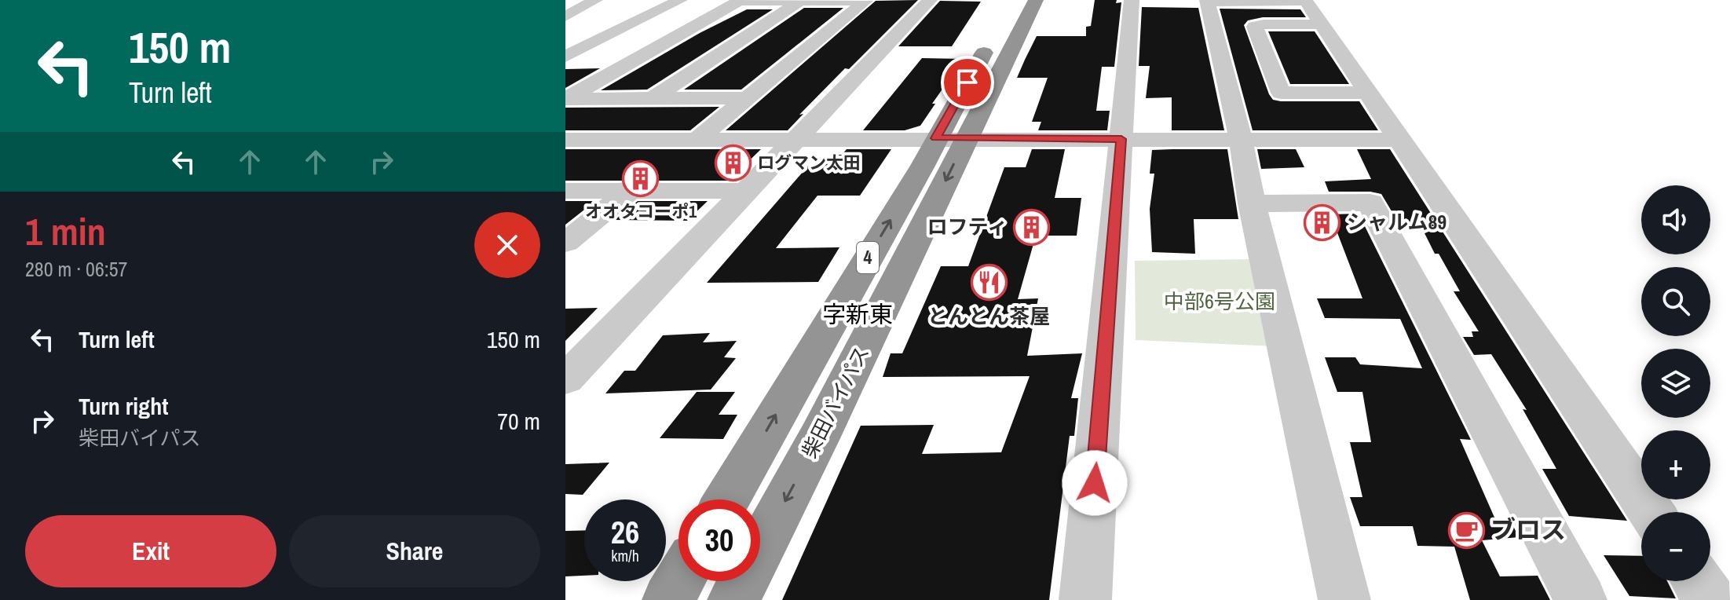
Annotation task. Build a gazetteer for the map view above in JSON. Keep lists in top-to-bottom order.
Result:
{
  "streets": {
    "highway": ["4", "柴田バイパス"]
  },
  "districts": ["字新東"],
  "parks": ["中部6号公園"],
  "places": {
    "building": [
      "ログマン太田",
      "オオタコーポ1",
      "シャルム89",
      "ロフティ"
    ],
    "restaurant": ["とんとん茶屋"],
    "cafe": ["ブロス"]
  },
  "page": {
    "turn": ["150 m", "Turn left"],
    "map_buttons": ["+", "−"],
    "heading": ["1 min", "280 m · 06:57"],
    "list": [
      {
        "name": "Turn left",
        "value": "150 m"
      },
      {
        "name": "Turn right",
        "note": "柴田バイパス",
        "value": "70 m"
      }
    ],
    "speed": "26 km/h",
    "limit": "30",
    "buttons": ["Exit", "Share"]
  }
}
